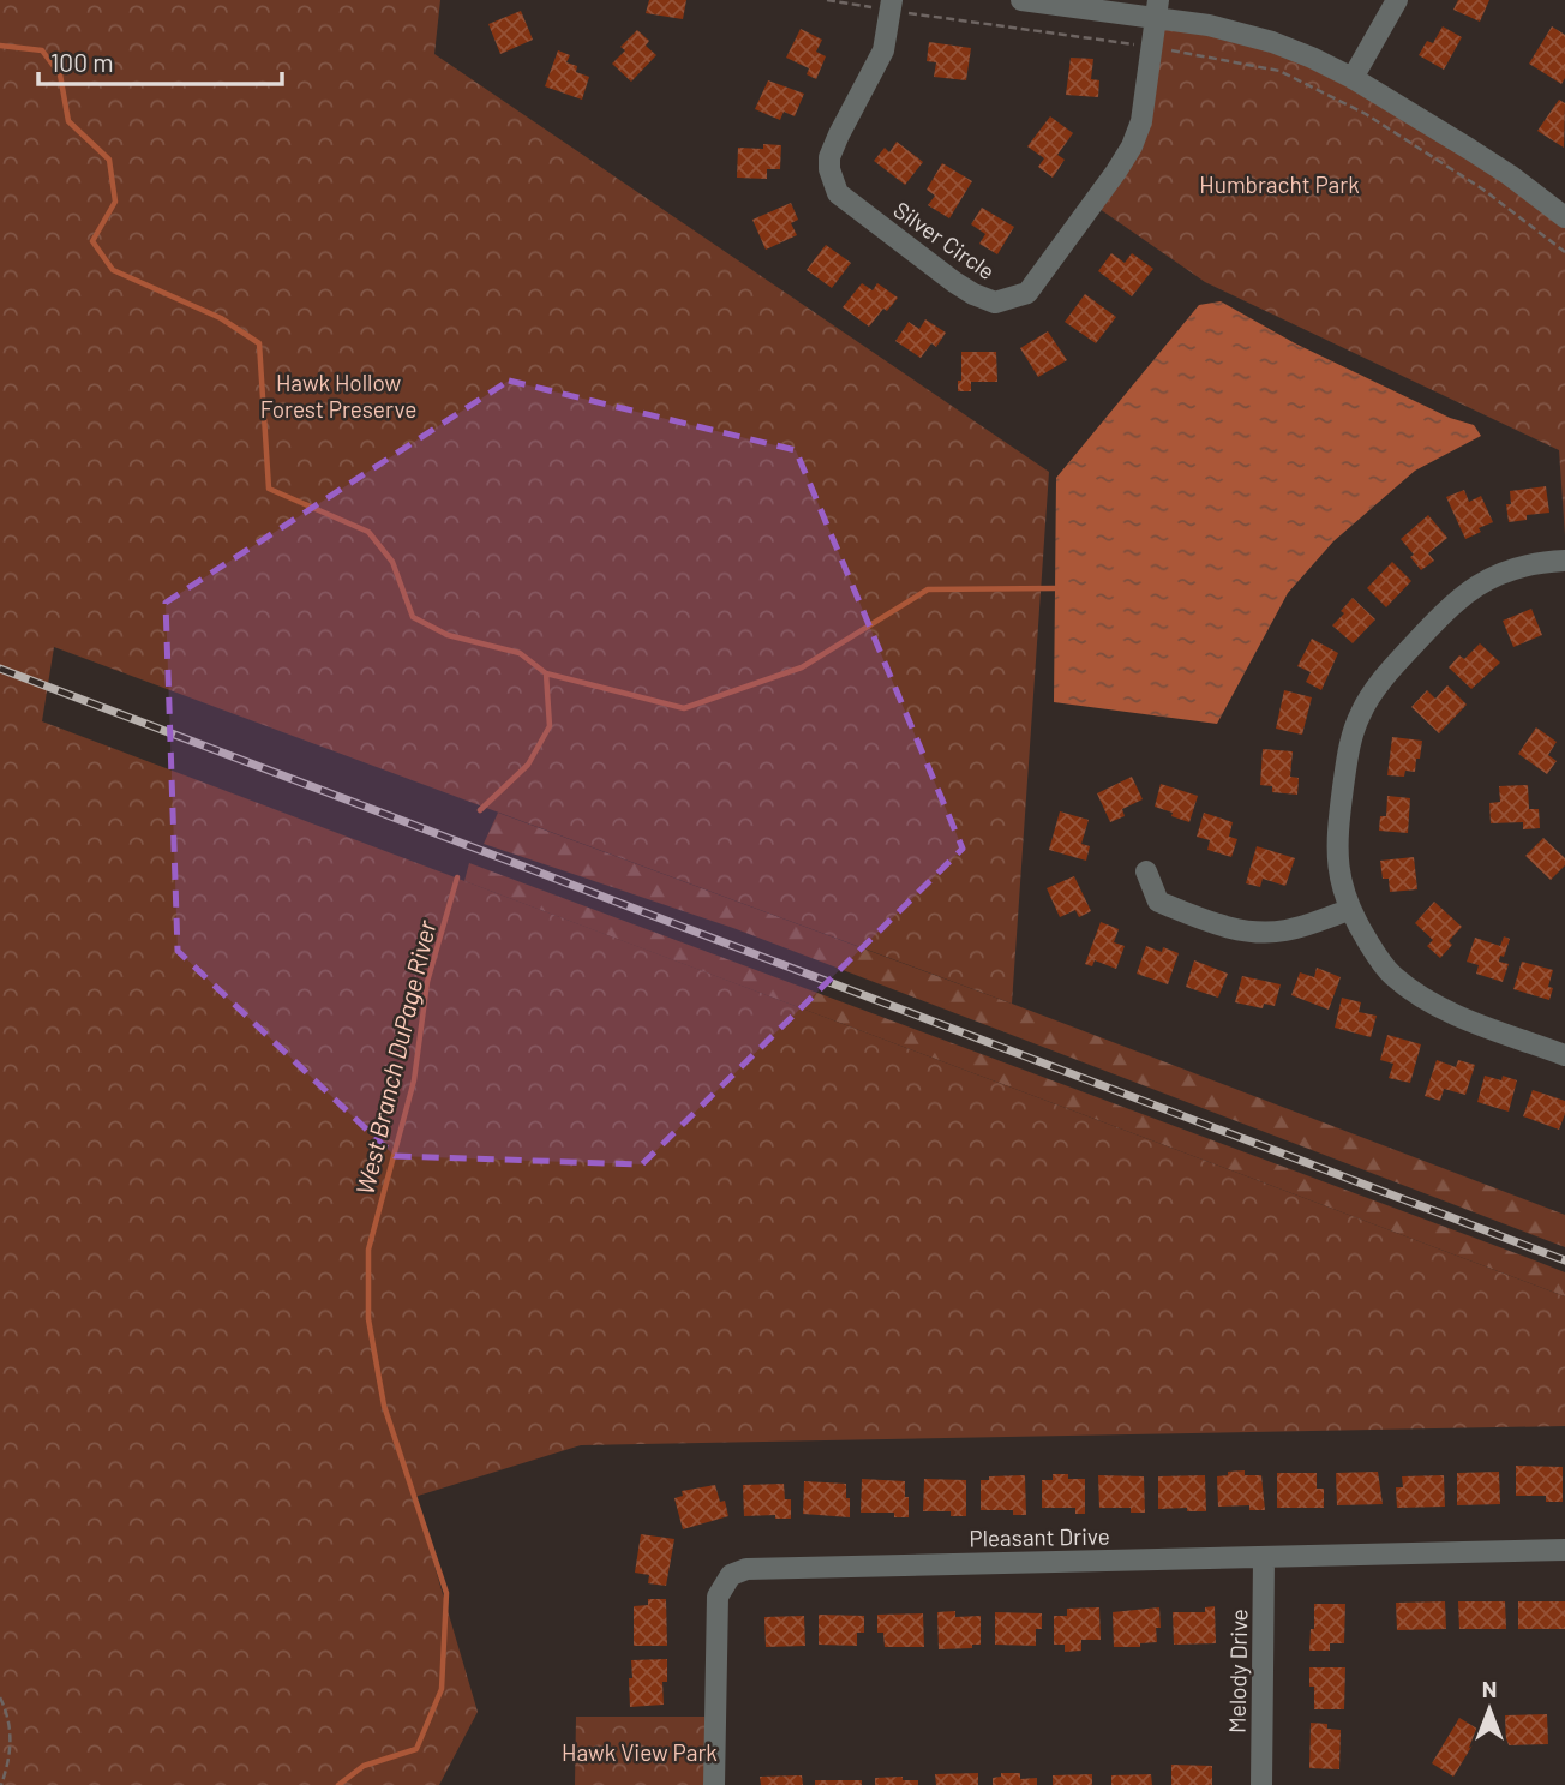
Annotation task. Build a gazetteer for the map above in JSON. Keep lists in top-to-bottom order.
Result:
{
  "streets": {
    "street": ["Silver Circle", "Pleasant Drive", "Melody Drive"]
  },
  "crossings": [
    ["Pleasant Drive", "Melody Drive"]
  ],
  "water": ["West Branch DuPage River"],
  "parks": ["Humbracht Park", "Hawk Hollow Forest Preserve", "Hawk View Park"],
  "scale_bar": "100 m",
  "north": "top"
}
